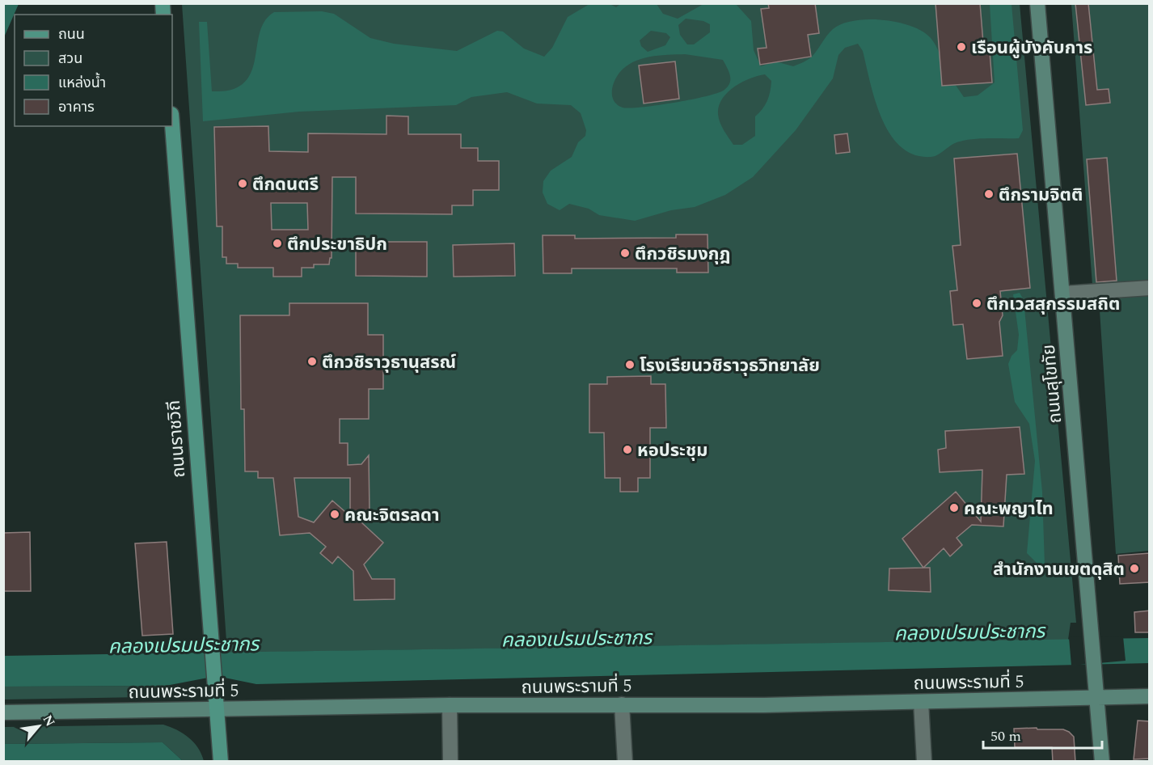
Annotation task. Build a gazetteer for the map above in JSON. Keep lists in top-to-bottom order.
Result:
{
  "streets": {
    "main road": ["ถนนสุโขทัย", "ถนนราชวิถี", "ถนนพระรามที่ 5"]
  },
  "crossings": [
    ["ถนนสุโขทัย", "ถนนพระรามที่ 5"],
    ["ถนนราชวิถี", "ถนนพระรามที่ 5"]
  ],
  "water": ["คลองเปรมประชากร"],
  "places": [
    "เรือนผู้บังคับการ",
    "ตึกดนตรี",
    "ตึกรามจิตติ",
    "ตึกประขาธิปก",
    "ตึกวชิรมงกุฎ",
    "ตึกเวสสุกรรมสถิต",
    "ตึกวชิราวุธานุสรณ์",
    "โรงเรียนวชิราวุธวิทยาลัย",
    "หอประชุม",
    "คณะพญาไท",
    "คณะจิตรลดา",
    "สำนักงานเขตดุสิต"
  ],
  "legend": [
    "ถนน",
    "สวน",
    "แหล่งน้ำ",
    "อาคาร"
  ],
  "scale_bar": "50 m",
  "north": "top right"
}
